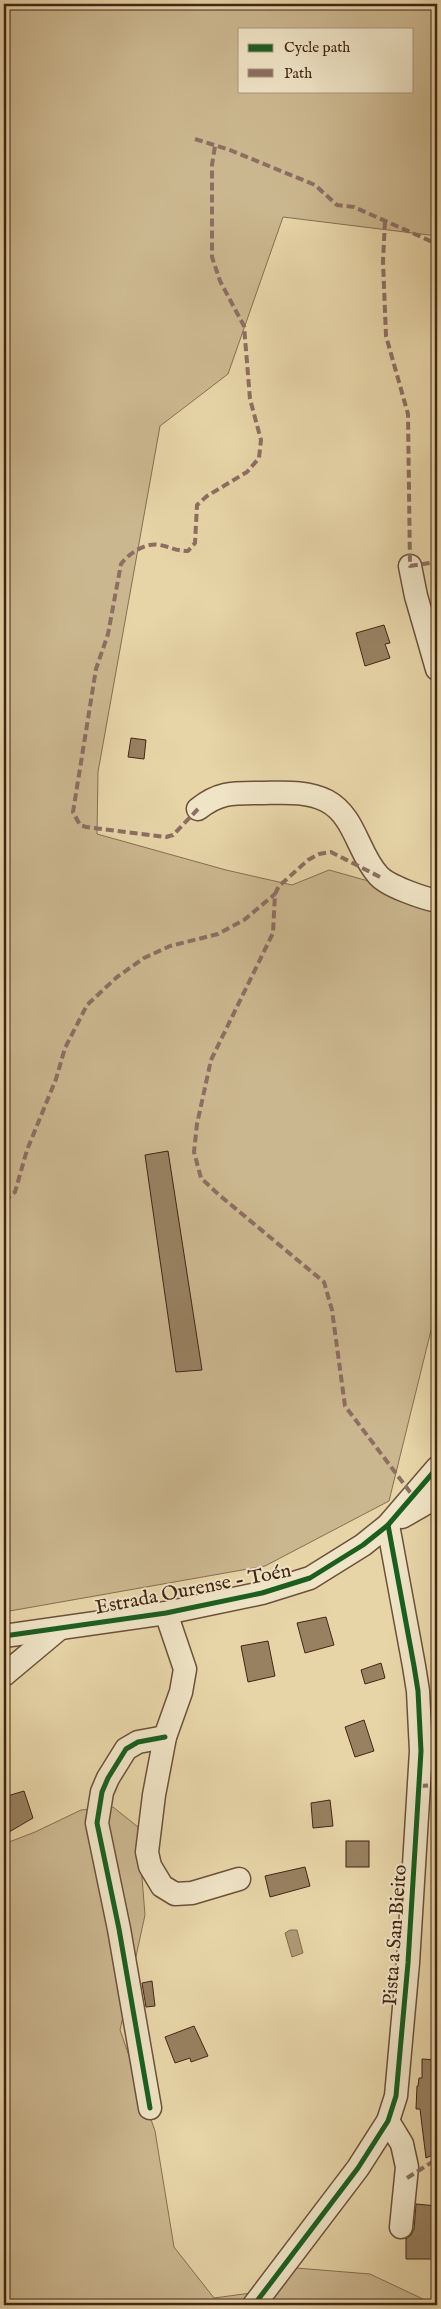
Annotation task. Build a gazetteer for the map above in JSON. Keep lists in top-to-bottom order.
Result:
{
  "streets": {
    "street": ["Estrada Ourense - Toén", "Pista a San Bieito"]
  },
  "crossings": [
    ["Estrada Ourense - Toén", "Pista a San Bieito"]
  ],
  "legend": ["Cycle path", "Path"]
}
